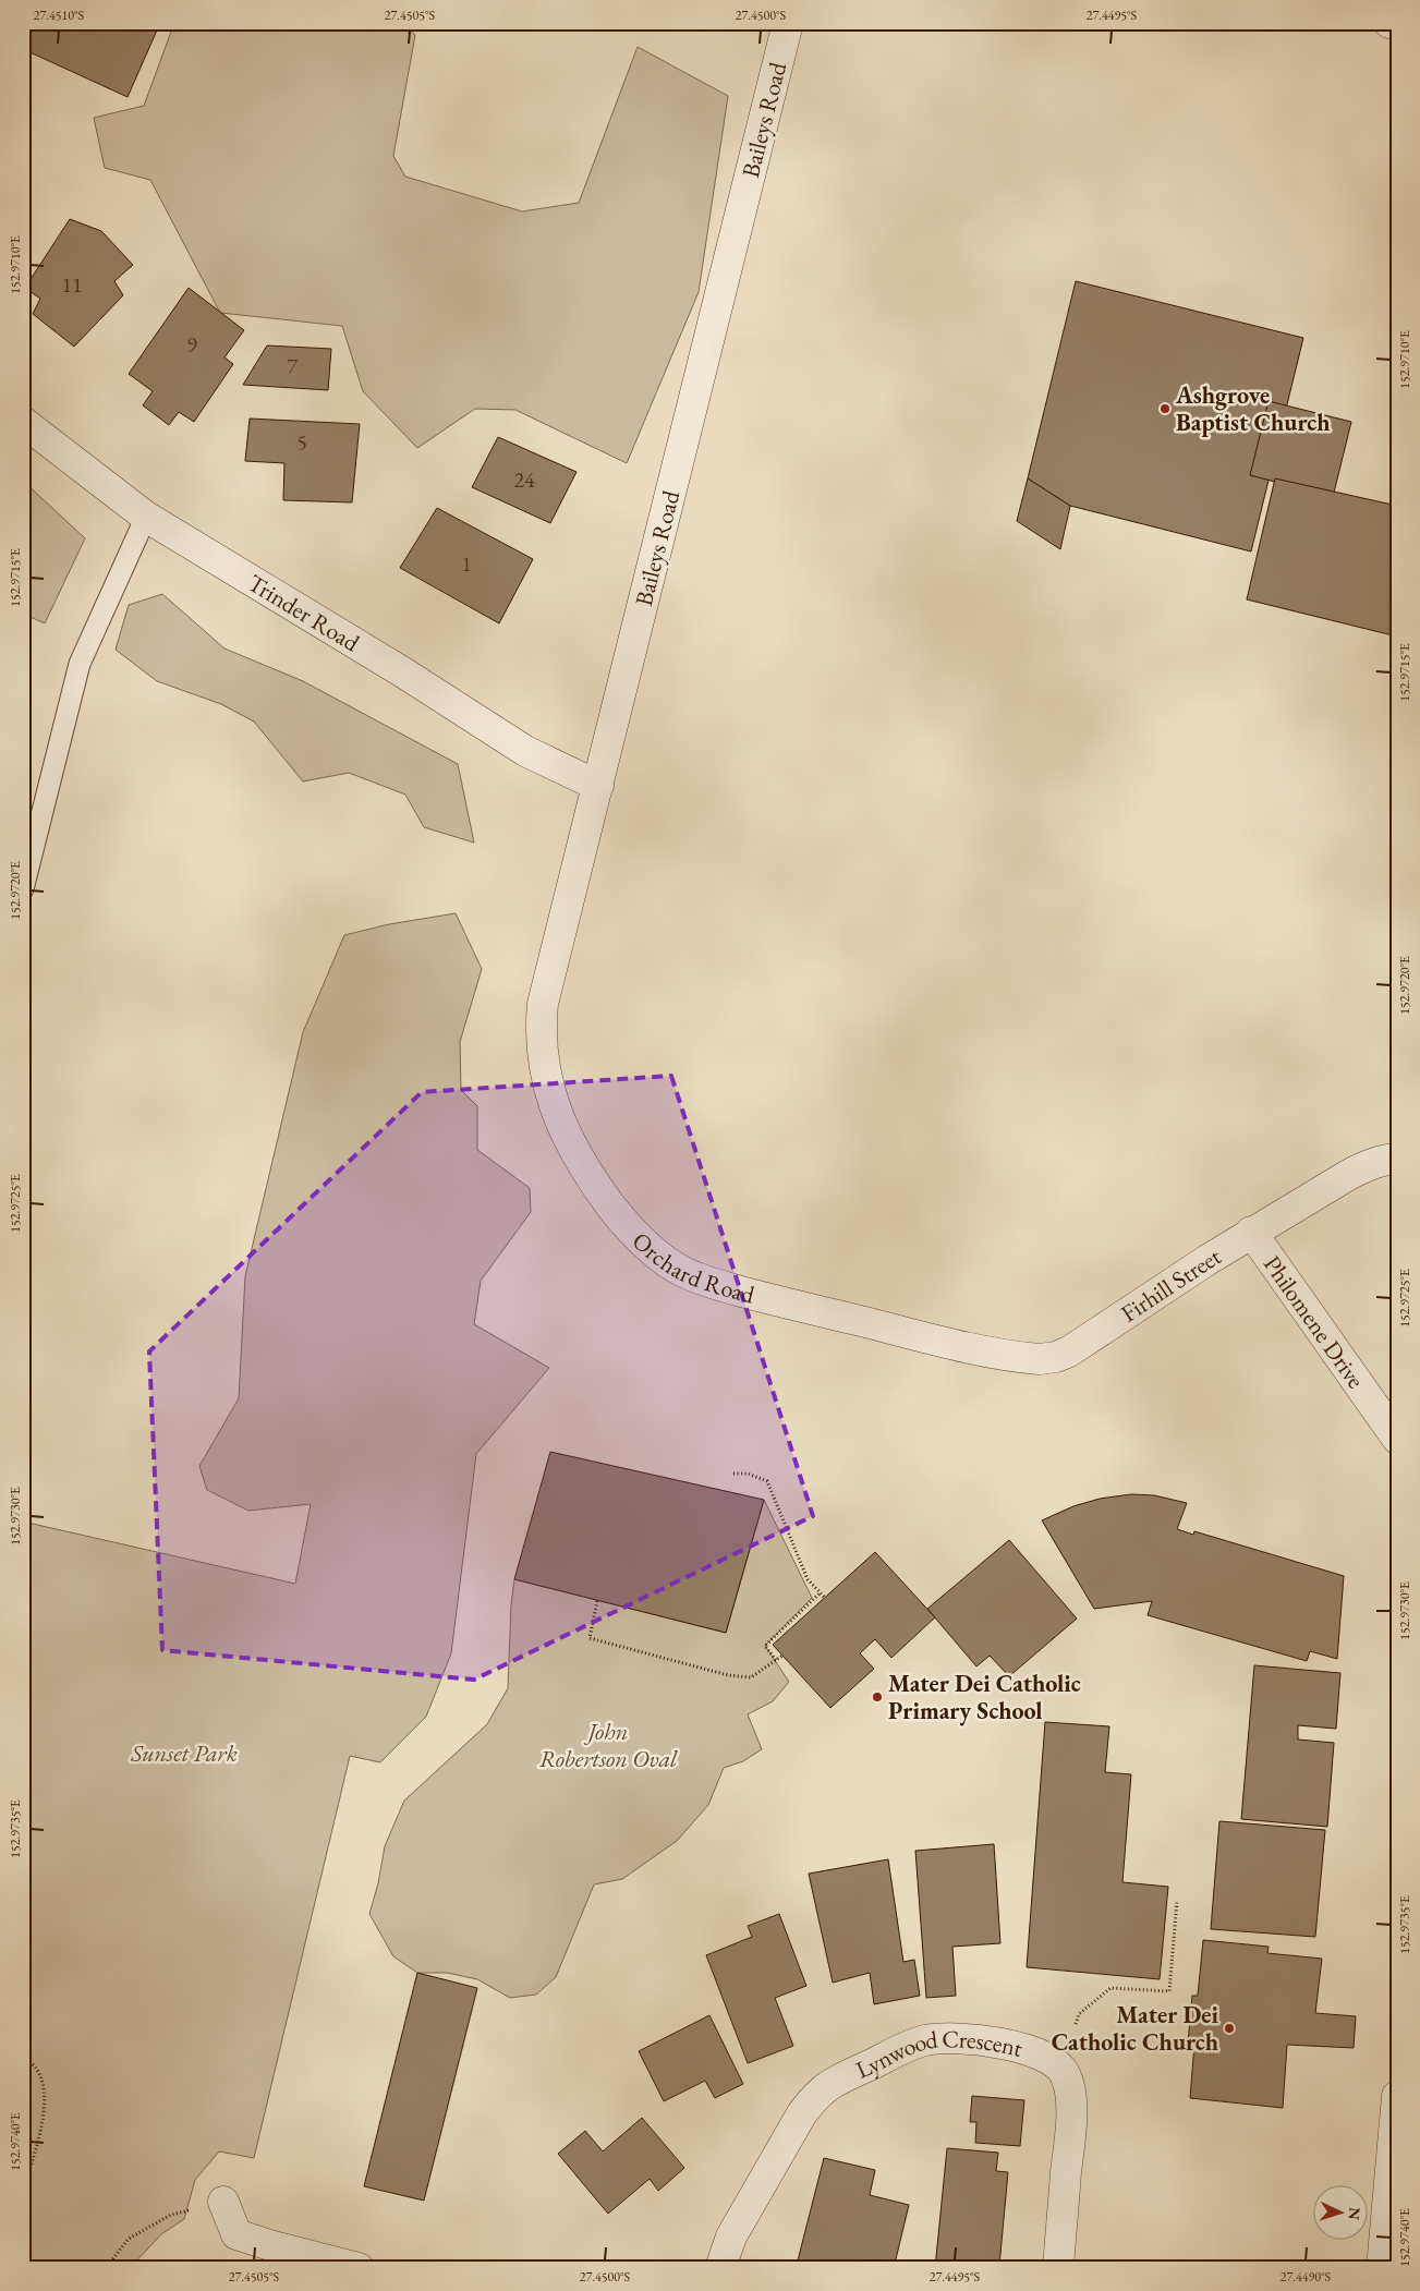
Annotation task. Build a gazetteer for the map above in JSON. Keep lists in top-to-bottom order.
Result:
{
  "streets": {
    "street": [
      "Baileys Road",
      "Trinder Road",
      "Orchard Road",
      "Firhill Street",
      "Philomene Drive",
      "Lynwood Crescent"
    ]
  },
  "crossings": [
    ["Baileys Road", "Trinder Road"],
    ["Baileys Road", "Orchard Road"],
    ["Orchard Road", "Firhill Street"],
    ["Firhill Street", "Philomene Drive"]
  ],
  "parks": ["John Robertson Oval", "Sunset Park"],
  "places": ["Ashgrove Baptist Church", "Mater Dei Catholic Primary School", "Mater Dei Catholic Church"],
  "house_numbers": [
    "11",
    "9",
    "7",
    "5",
    "24",
    "1"
  ],
  "north": "right",
  "coordinates": [
    "27.4510°S",
    "27.4505°S",
    "27.4500°S",
    "27.4495°S",
    "152.9710°E",
    "152.9715°E",
    "152.9720°E",
    "152.9725°E",
    "152.9730°E",
    "152.9735°E",
    "152.9740°E",
    "27.4490°S"
  ]
}
